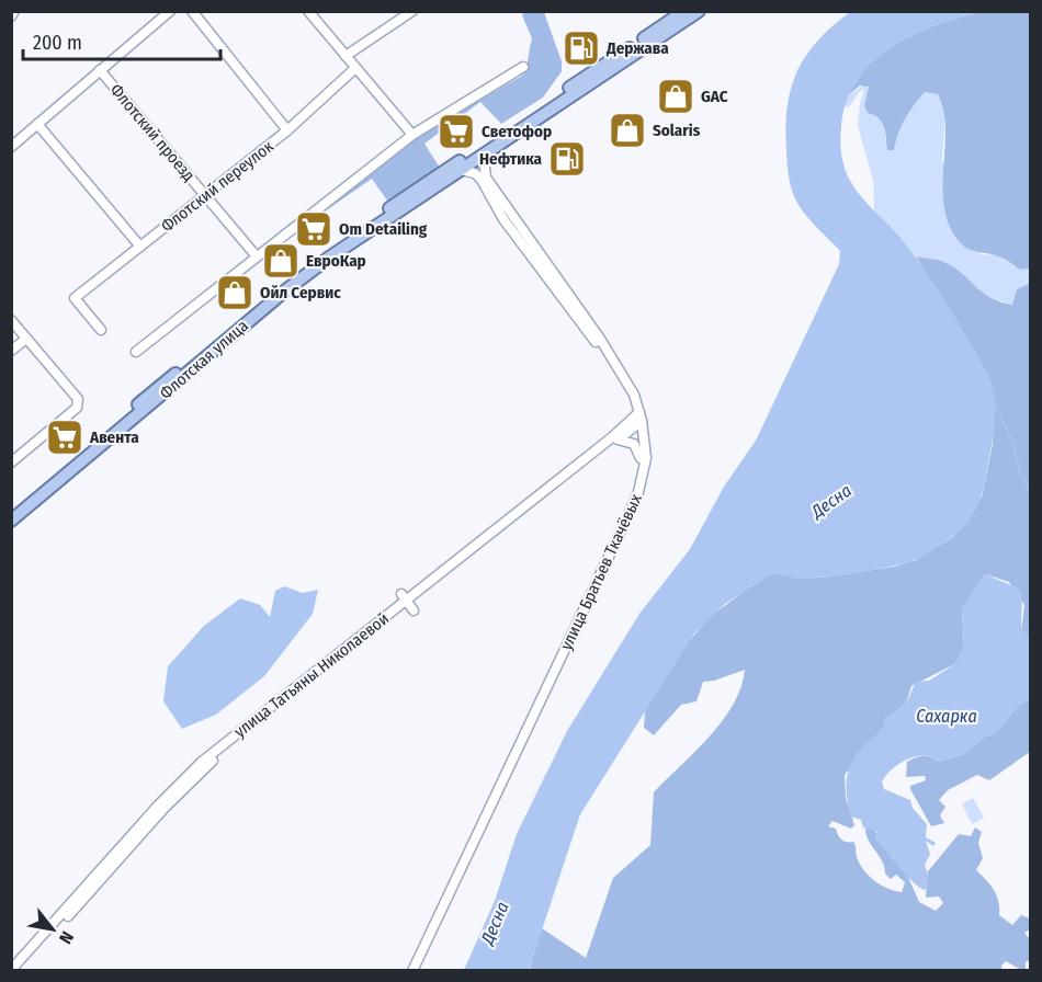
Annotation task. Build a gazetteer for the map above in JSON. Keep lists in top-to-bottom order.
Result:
{
  "streets": {
    "main road": ["Флотская улица"],
    "street": [
      "Флотский проезд",
      "Флотский переулок",
      "улица Братьев Ткачёвых",
      "улица Татьяны Николаевой"
    ]
  },
  "crossings": [
    ["Флотский проезд", "Флотский переулок"],
    ["Флотская улица", "улица Братьев Ткачёвых"],
    ["улица Братьев Ткачёвых", "улица Татьяны Николаевой"]
  ],
  "water": ["Десна", "Сахарка"],
  "places": {
    "fuel station": ["Держава", "Нефтика"],
    "shop": [
      "GAC",
      "Solaris",
      "ЕвроКар",
      "Ойл Сервис"
    ],
    "supermarket": ["Светофор", "Om Detailing", "Авента"]
  },
  "scale_bar": "200 m",
  "north": "bottom right"
}
